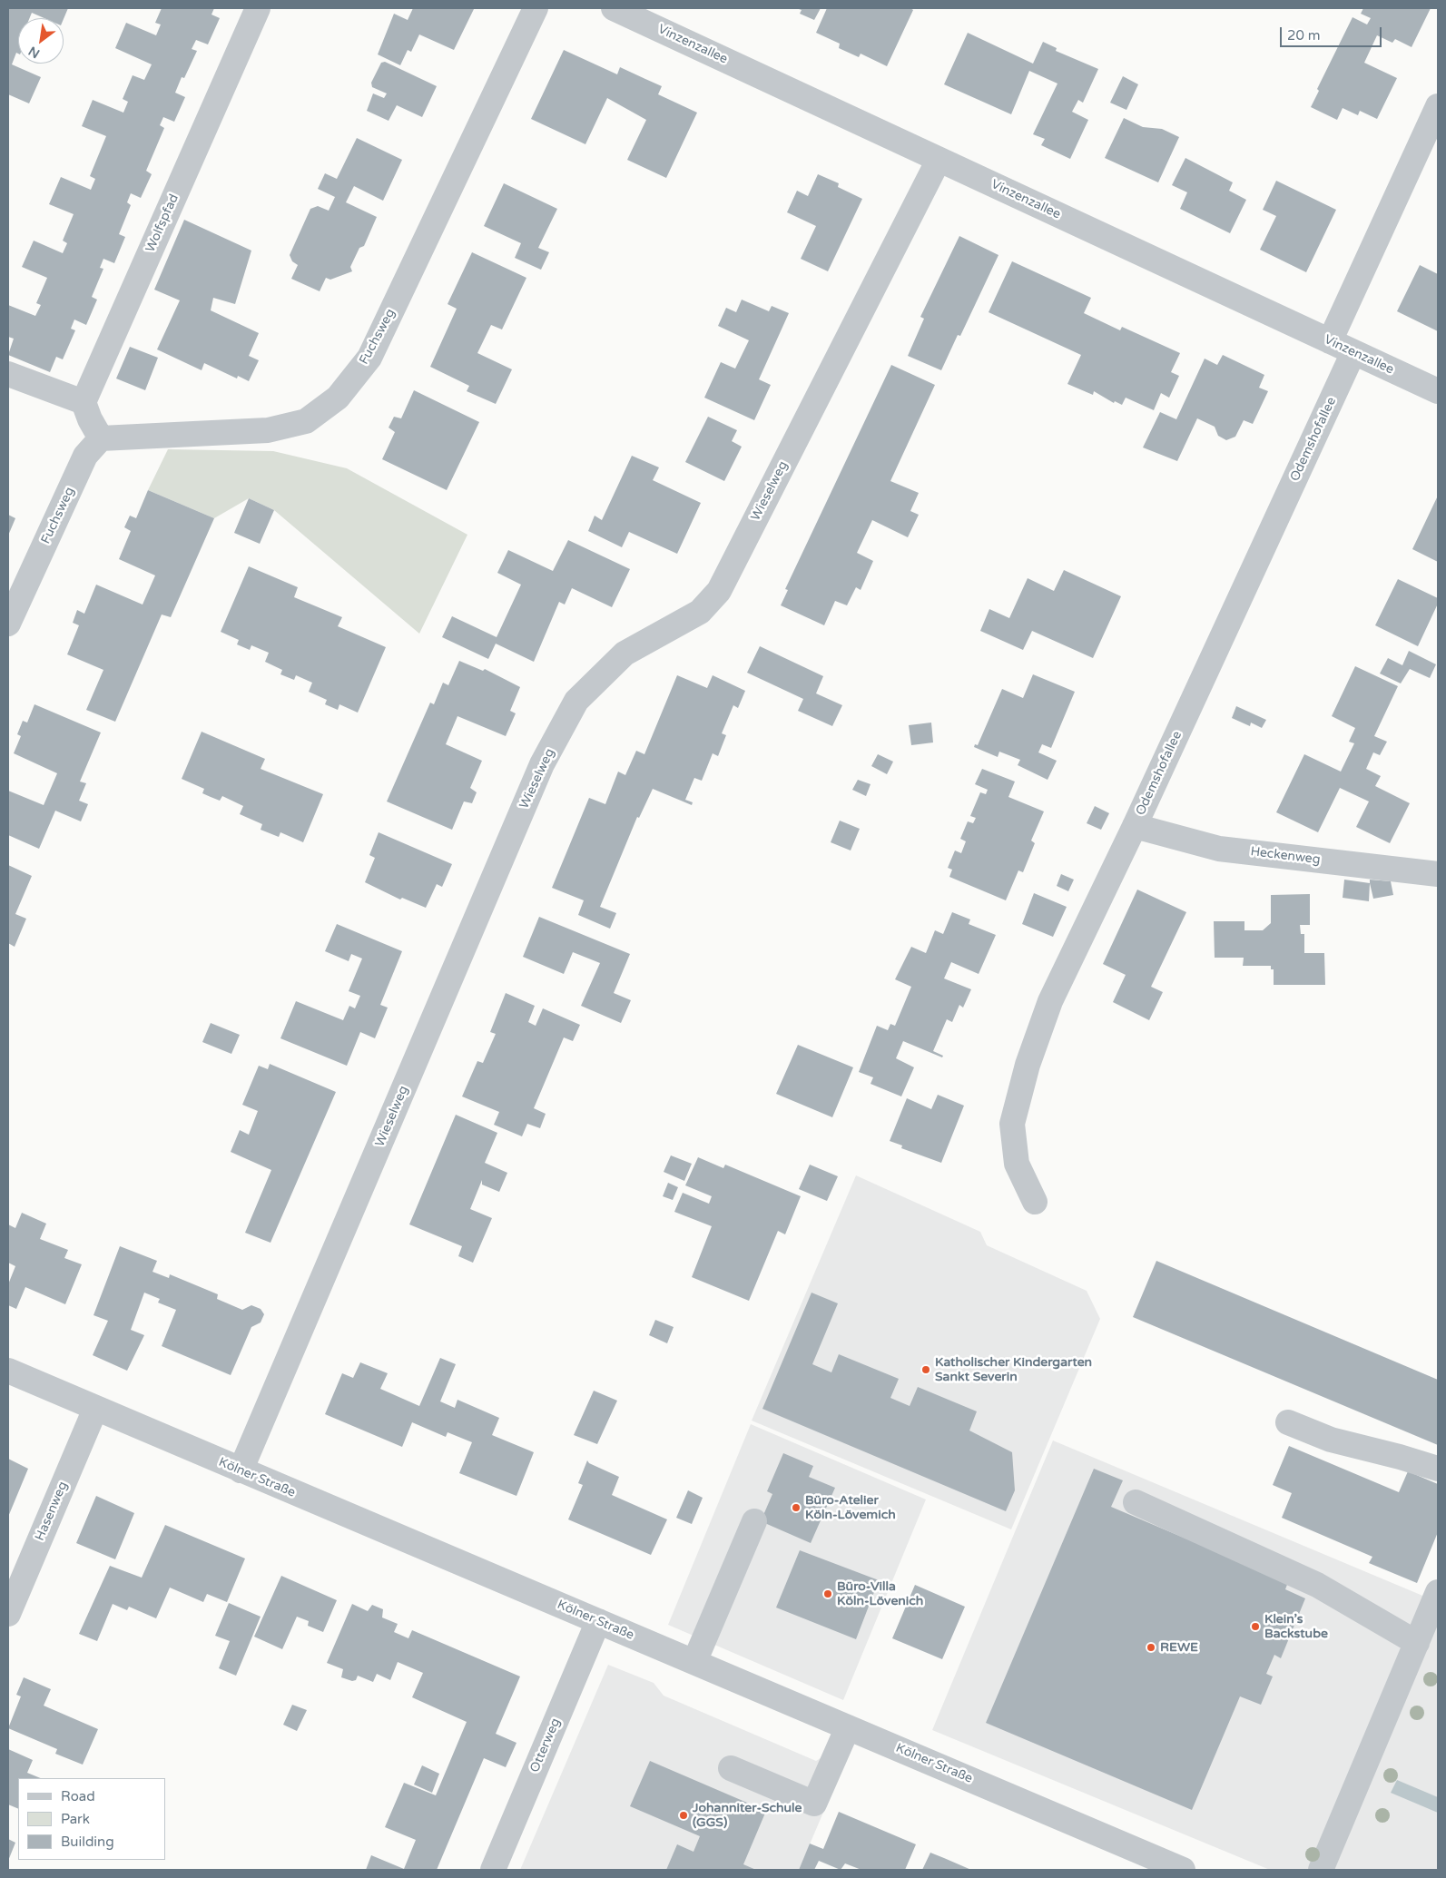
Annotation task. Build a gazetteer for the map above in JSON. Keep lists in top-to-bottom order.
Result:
{
  "streets": {
    "street": [
      "Vinzenzallee",
      "Wolfspfad",
      "Fuchsweg",
      "Odemshofallee",
      "Wieselweg",
      "Heckenweg",
      "Kölner Straße",
      "Hasenweg",
      "Otterweg"
    ]
  },
  "crossings": [
    ["Vinzenzallee", "Odemshofallee"],
    ["Vinzenzallee", "Wieselweg"],
    ["Odemshofallee", "Heckenweg"],
    ["Wieselweg", "Kölner Straße"],
    ["Kölner Straße", "Hasenweg"],
    ["Kölner Straße", "Otterweg"]
  ],
  "places": [
    "Katholischer Kindergarten Sankt Severin",
    "Büro-Atelier Köln-Lövemich",
    "Büro-Villa Köln-Lövenich",
    "Klein’s Backstube",
    "REWE",
    "Johanniter-Schule (GGS)"
  ],
  "legend": ["Road", "Park", "Building"],
  "scale_bar": "20 m",
  "north": "bottom left"
}
